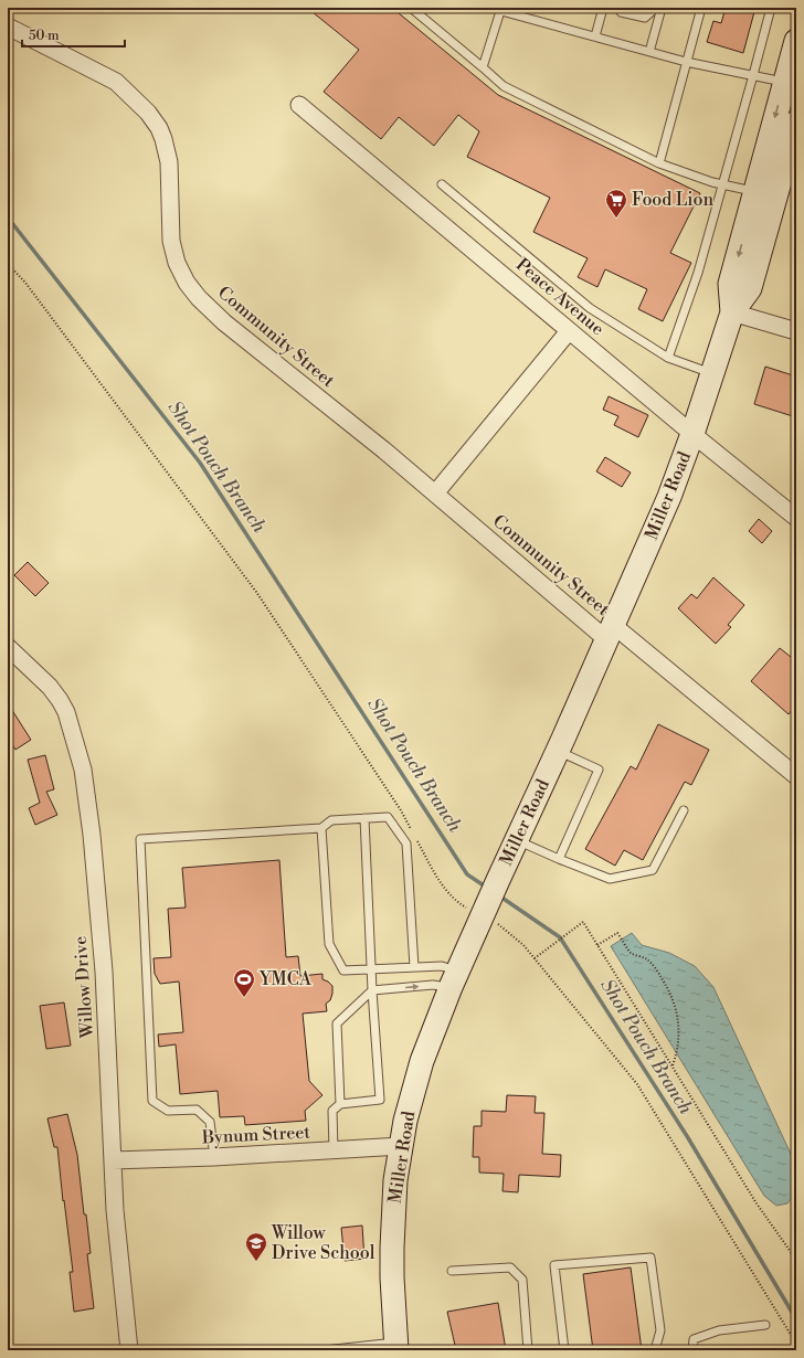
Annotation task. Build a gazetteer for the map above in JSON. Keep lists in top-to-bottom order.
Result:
{
  "streets": {
    "main road": ["Miller Road"],
    "street": [
      "Peace Avenue",
      "Community Street",
      "Willow Drive",
      "Bynum Street"
    ]
  },
  "crossings": [
    ["Peace Avenue", "Miller Road"],
    ["Community Street", "Miller Road"],
    ["Miller Road", "Bynum Street"],
    ["Willow Drive", "Bynum Street"]
  ],
  "water": ["Shot Pouch Branch"],
  "places": {
    "supermarket": ["Food Lion"],
    "sports": ["YMCA"],
    "school or university": ["Willow Drive School"]
  },
  "scale_bar": "50 m"
}
